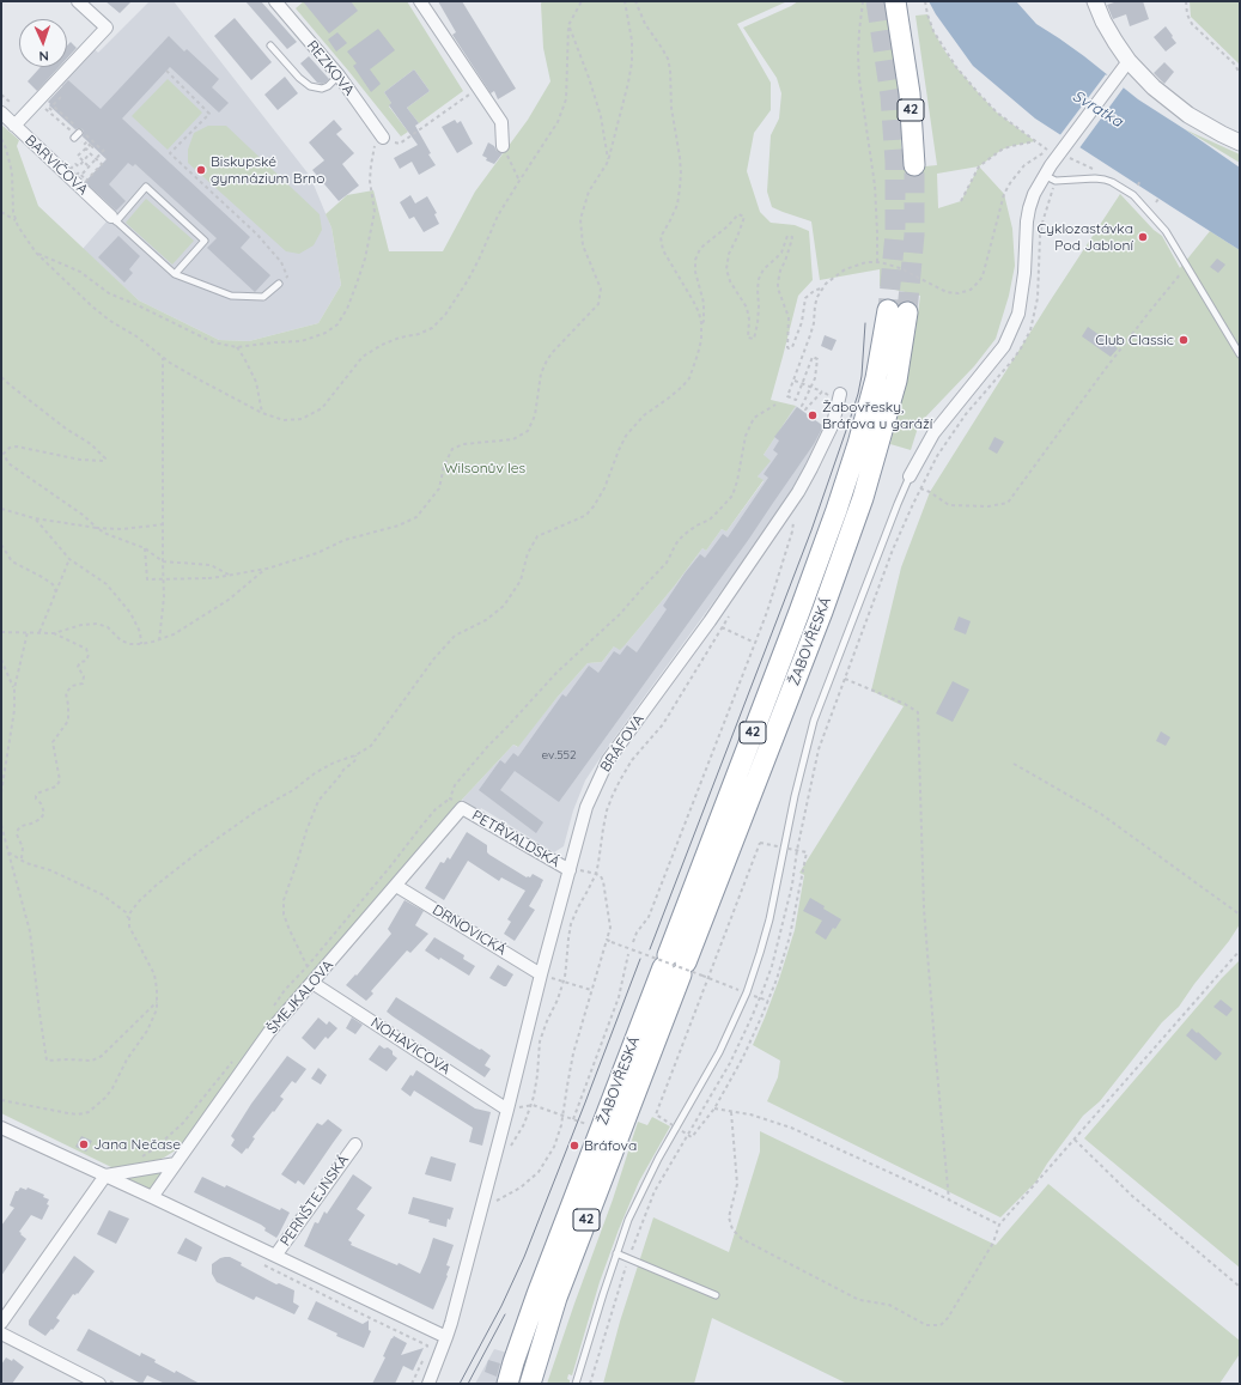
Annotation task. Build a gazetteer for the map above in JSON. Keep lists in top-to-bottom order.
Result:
{
  "streets": {
    "highway": ["42", "ŽABOVŘESKÁ"],
    "street": [
      "REZKOVA",
      "BARVIČOVA",
      "BRÁFOVA",
      "PETŘVALDSKÁ",
      "DRNOVICKÁ",
      "ŠMEJKALOVA",
      "NOHAVICOVA",
      "PERNŠTEJNSKÁ"
    ]
  },
  "crossings": [
    ["BRÁFOVA", "PETŘVALDSKÁ"],
    ["BRÁFOVA", "DRNOVICKÁ"],
    ["BRÁFOVA", "NOHAVICOVA"],
    ["PETŘVALDSKÁ", "ŠMEJKALOVA"],
    ["DRNOVICKÁ", "ŠMEJKALOVA"],
    ["ŠMEJKALOVA", "NOHAVICOVA"]
  ],
  "water": ["Svratka"],
  "parks": ["Wilsonův les"],
  "places": [
    "Biskupské gymnázium Brno",
    "Cyklozastávka Pod Jabloní",
    "Club Classic",
    "Žabovřesky, Bráfova u garáží",
    "Jana Nečase",
    "Bráfova"
  ],
  "house_numbers": ["ev.552"],
  "north": "bottom"
}
